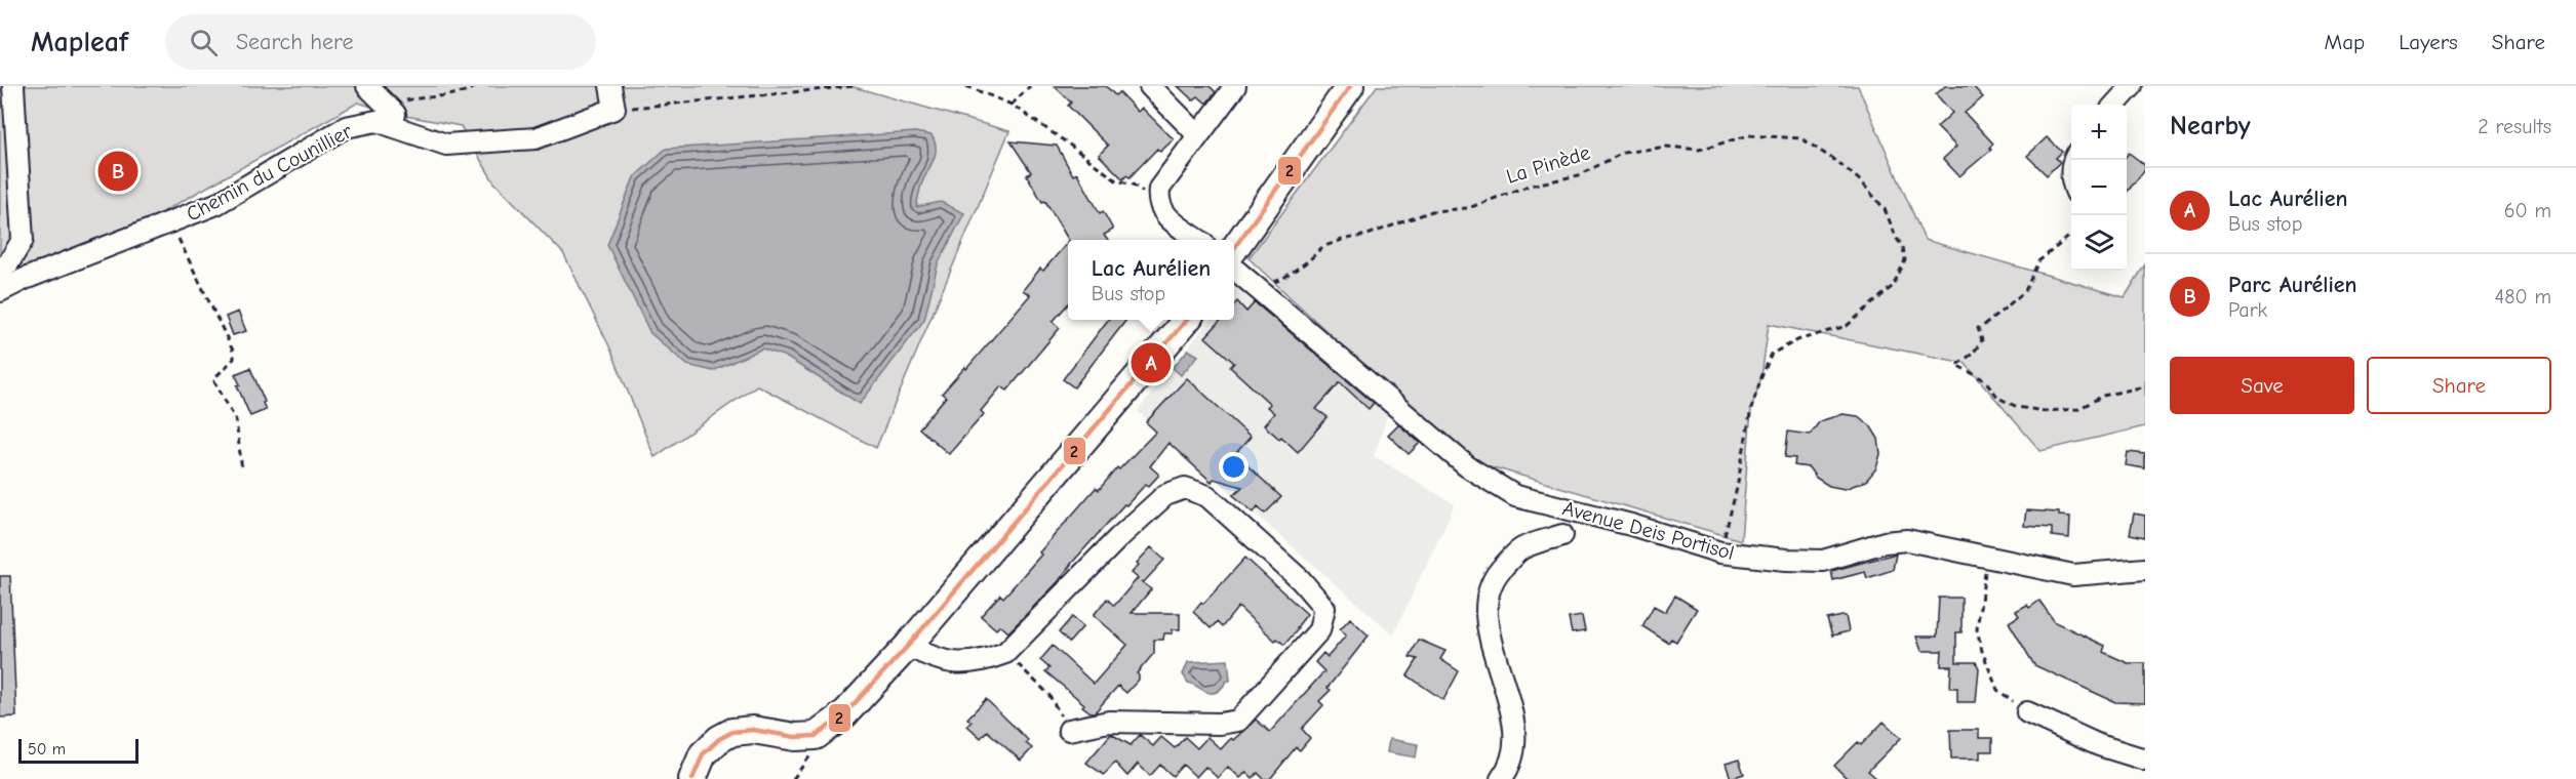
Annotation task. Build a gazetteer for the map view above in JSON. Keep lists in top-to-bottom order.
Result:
{
  "streets": {
    "street": ["Chemin du Counillier", "Avenue Deis Portisol"],
    "path": ["La Pinède"]
  },
  "crossings": [
    ["La Pinède", "Avenue Deis Portisol"]
  ],
  "lines": ["transit line 2"],
  "scale_bar": "50 m",
  "page": {
    "header": "Mapleaf",
    "search": "Search here",
    "nav": ["Map", "Layers", "Share"],
    "heading": ["Nearby", "2 results"],
    "map_buttons": ["+", "−"],
    "pins": ["B", "A"],
    "list": [
      {
        "mark": "A",
        "name": "Lac Aurélien",
        "note": "Bus stop",
        "value": "60 m"
      },
      {
        "mark": "B",
        "name": "Parc Aurélien",
        "note": "Park",
        "value": "480 m"
      }
    ],
    "popup": ["Lac Aurélien", "Bus stop"],
    "buttons": ["Save", "Share"],
    "scale": "50 m"
  }
}
